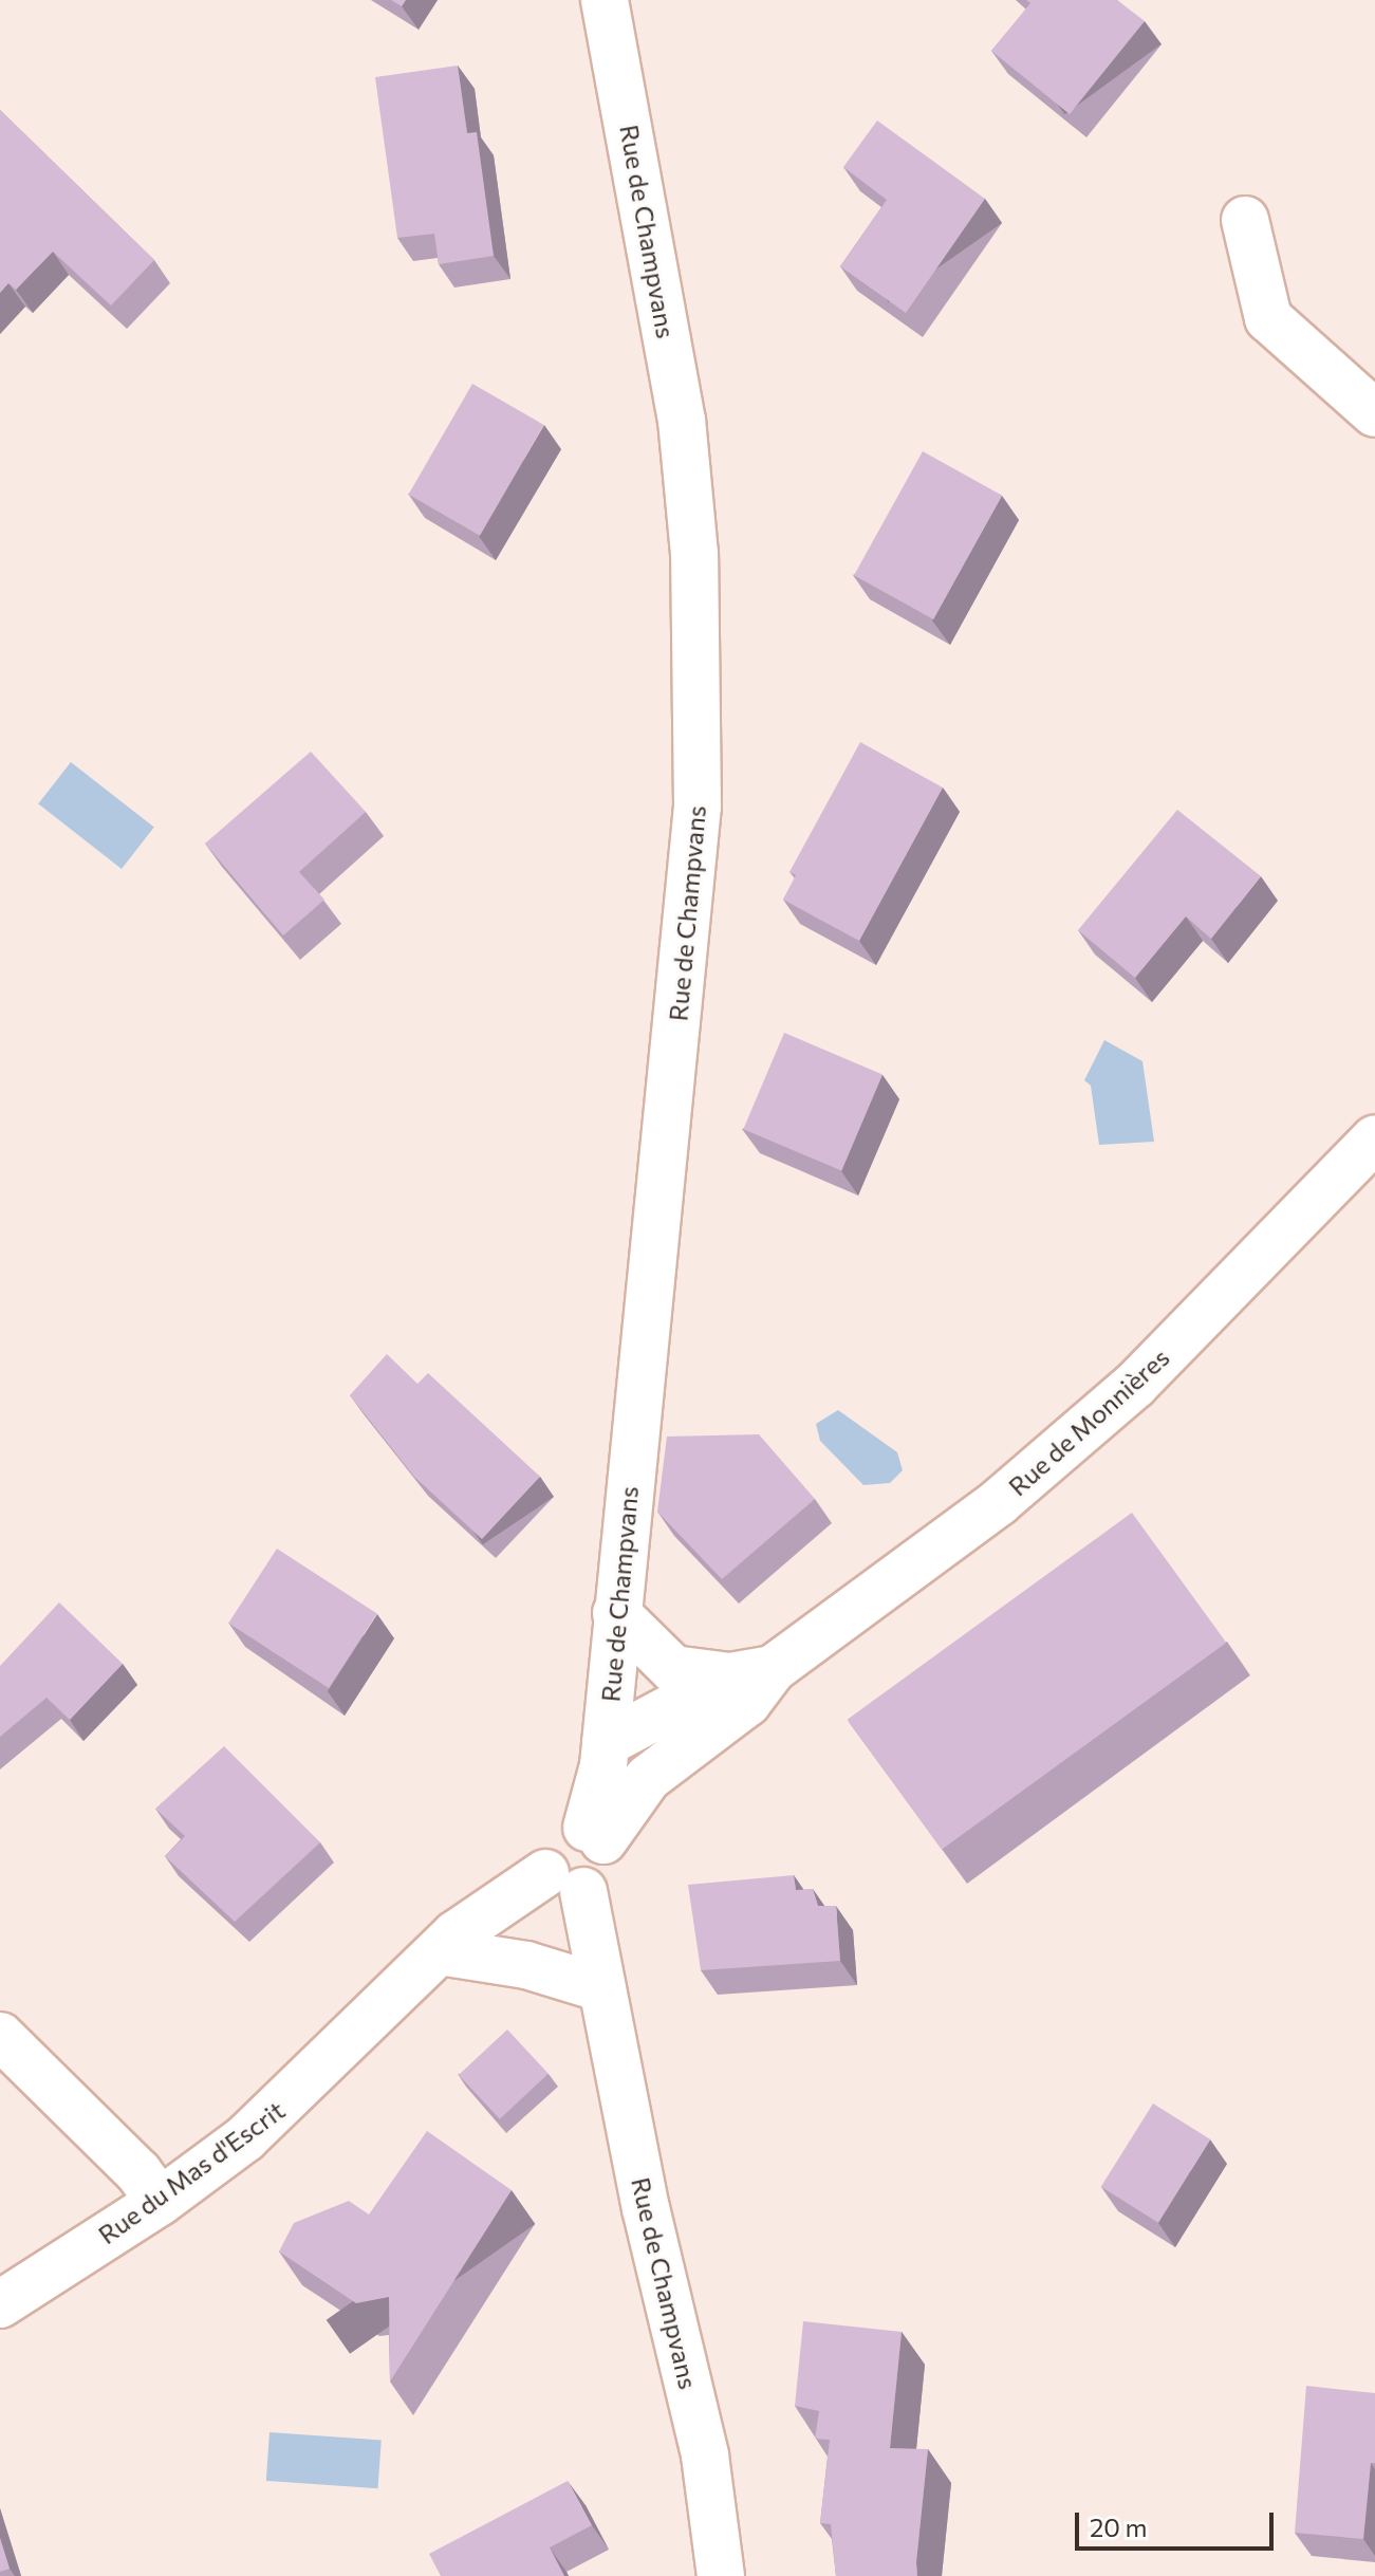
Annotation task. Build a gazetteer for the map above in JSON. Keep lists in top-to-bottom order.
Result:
{
  "streets": {
    "street": ["Rue de Champvans", "Rue de Monnières", "Rue du Mas d'Escrit"]
  },
  "crossings": [
    ["Rue de Champvans", "Rue de Monnières"],
    ["Rue de Champvans", "Rue du Mas d'Escrit"]
  ],
  "scale_bar": "20 m"
}
